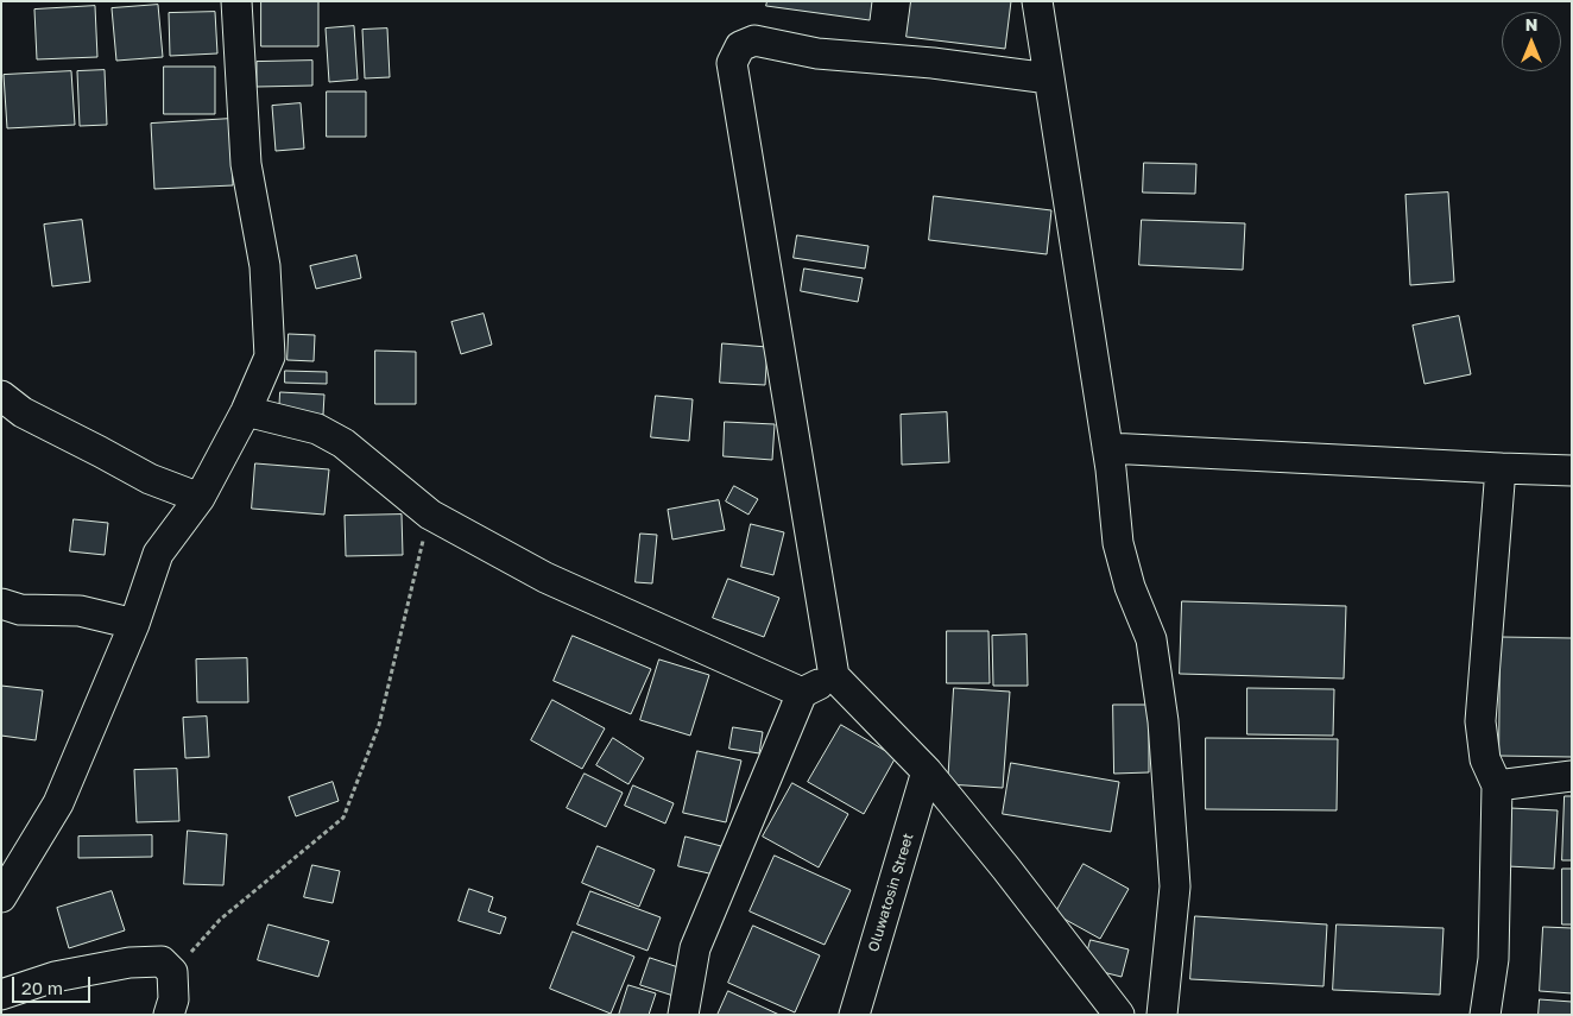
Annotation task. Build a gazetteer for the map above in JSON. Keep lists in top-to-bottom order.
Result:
{
  "streets": {
    "street": ["Oluwatosin Street"]
  },
  "scale_bar": "20 m",
  "north": "top"
}
